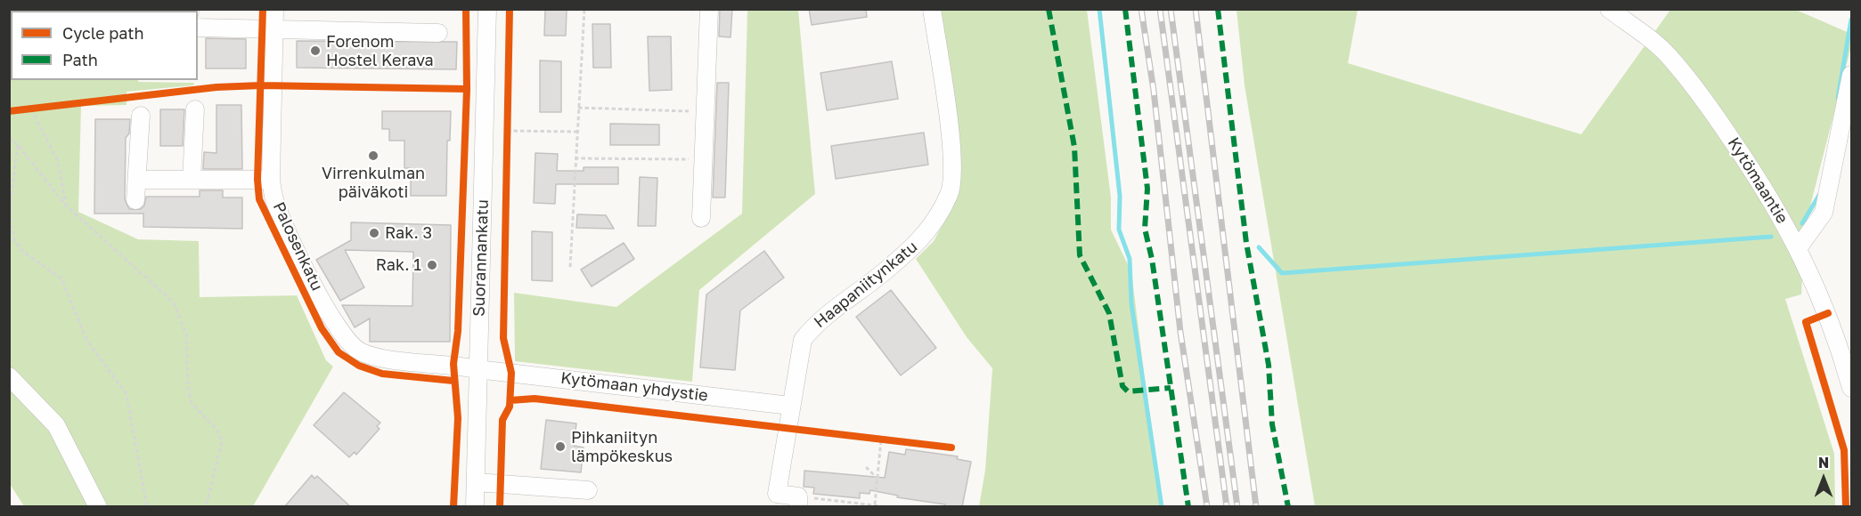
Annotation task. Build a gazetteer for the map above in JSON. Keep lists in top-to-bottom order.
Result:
{
  "streets": {
    "street": [
      "Kytömaantie",
      "Palosenkatu",
      "Suorannankatu",
      "Haapaniitynkatu",
      "Kytömaan yhdystie"
    ]
  },
  "crossings": [
    ["Palosenkatu", "Suorannankatu"],
    ["Palosenkatu", "Kytömaan yhdystie"],
    ["Suorannankatu", "Kytömaan yhdystie"],
    ["Haapaniitynkatu", "Kytömaan yhdystie"]
  ],
  "places": [
    "Forenom Hostel Kerava",
    "Virrenkulman päiväkoti",
    "Rak. 3",
    "Rak. 1",
    "Pihkaniityn lämpökeskus"
  ],
  "legend": ["Cycle path", "Path"],
  "north": "top"
}
